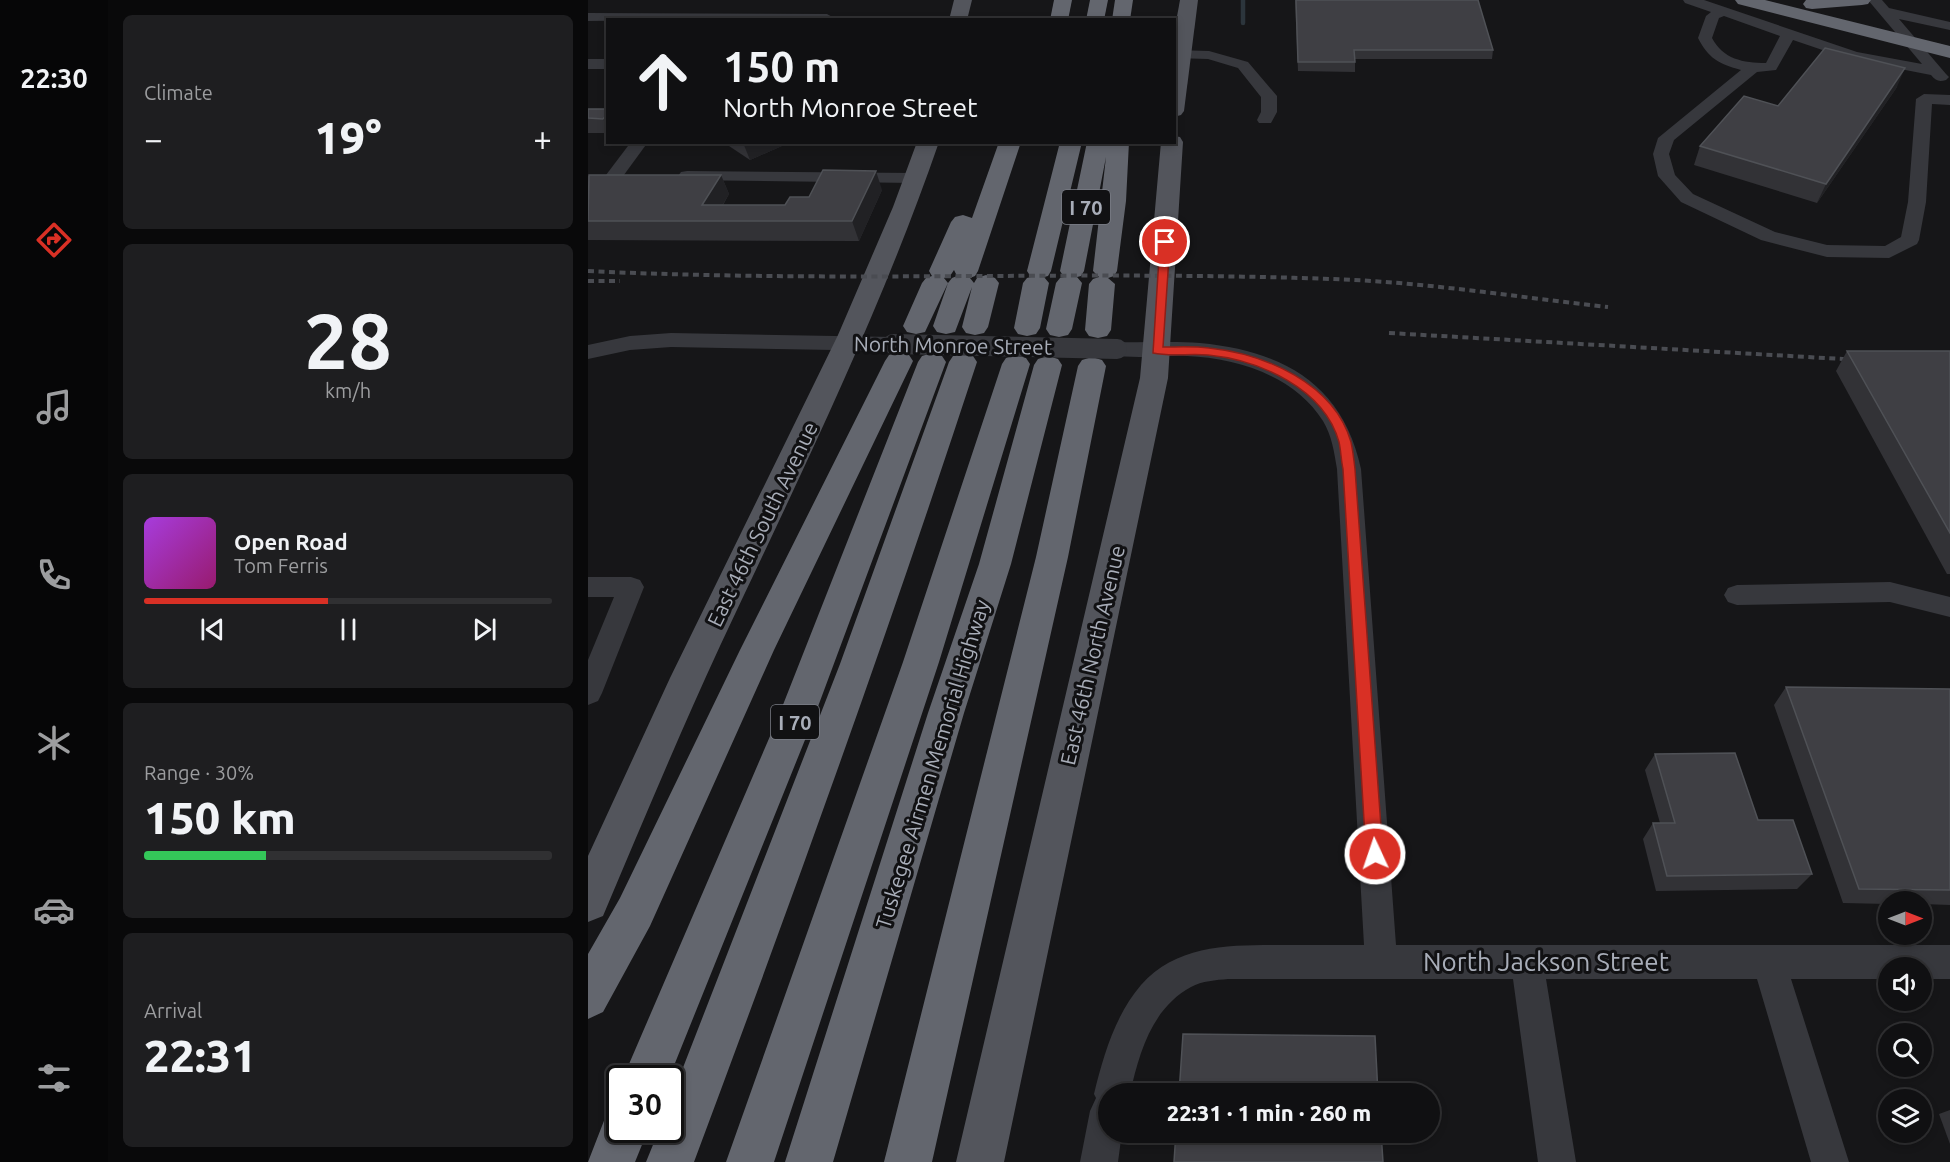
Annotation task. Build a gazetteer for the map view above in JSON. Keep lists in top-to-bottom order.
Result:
{
  "streets": {
    "highway": ["I 70", "Tuskegee Airmen Memorial Highway"],
    "main road": ["East 46th South Avenue", "East 46th North Avenue"],
    "street": ["North Monroe Street", "North Jackson Street"]
  },
  "crossings": [
    ["I 70", "North Monroe Street"],
    ["North Monroe Street", "East 46th South Avenue"],
    ["North Monroe Street", "East 46th North Avenue"],
    ["North Monroe Street", "North Jackson Street"]
  ],
  "north": "right",
  "page": {
    "tabs": "22:30",
    "tile": [
      "Climate",
      ["28", "km/h"],
      ["Range · 30%", "150 km"],
      ["Arrival", "22:31"]
    ],
    "turn": ["150 m", "North Monroe Street"],
    "heat": ["−", "19°", "+"],
    "song": ["Open Road", "Tom Ferris"],
    "limit": "30",
    "trip": "22:31 · 1 min · 260 m"
  }
}
